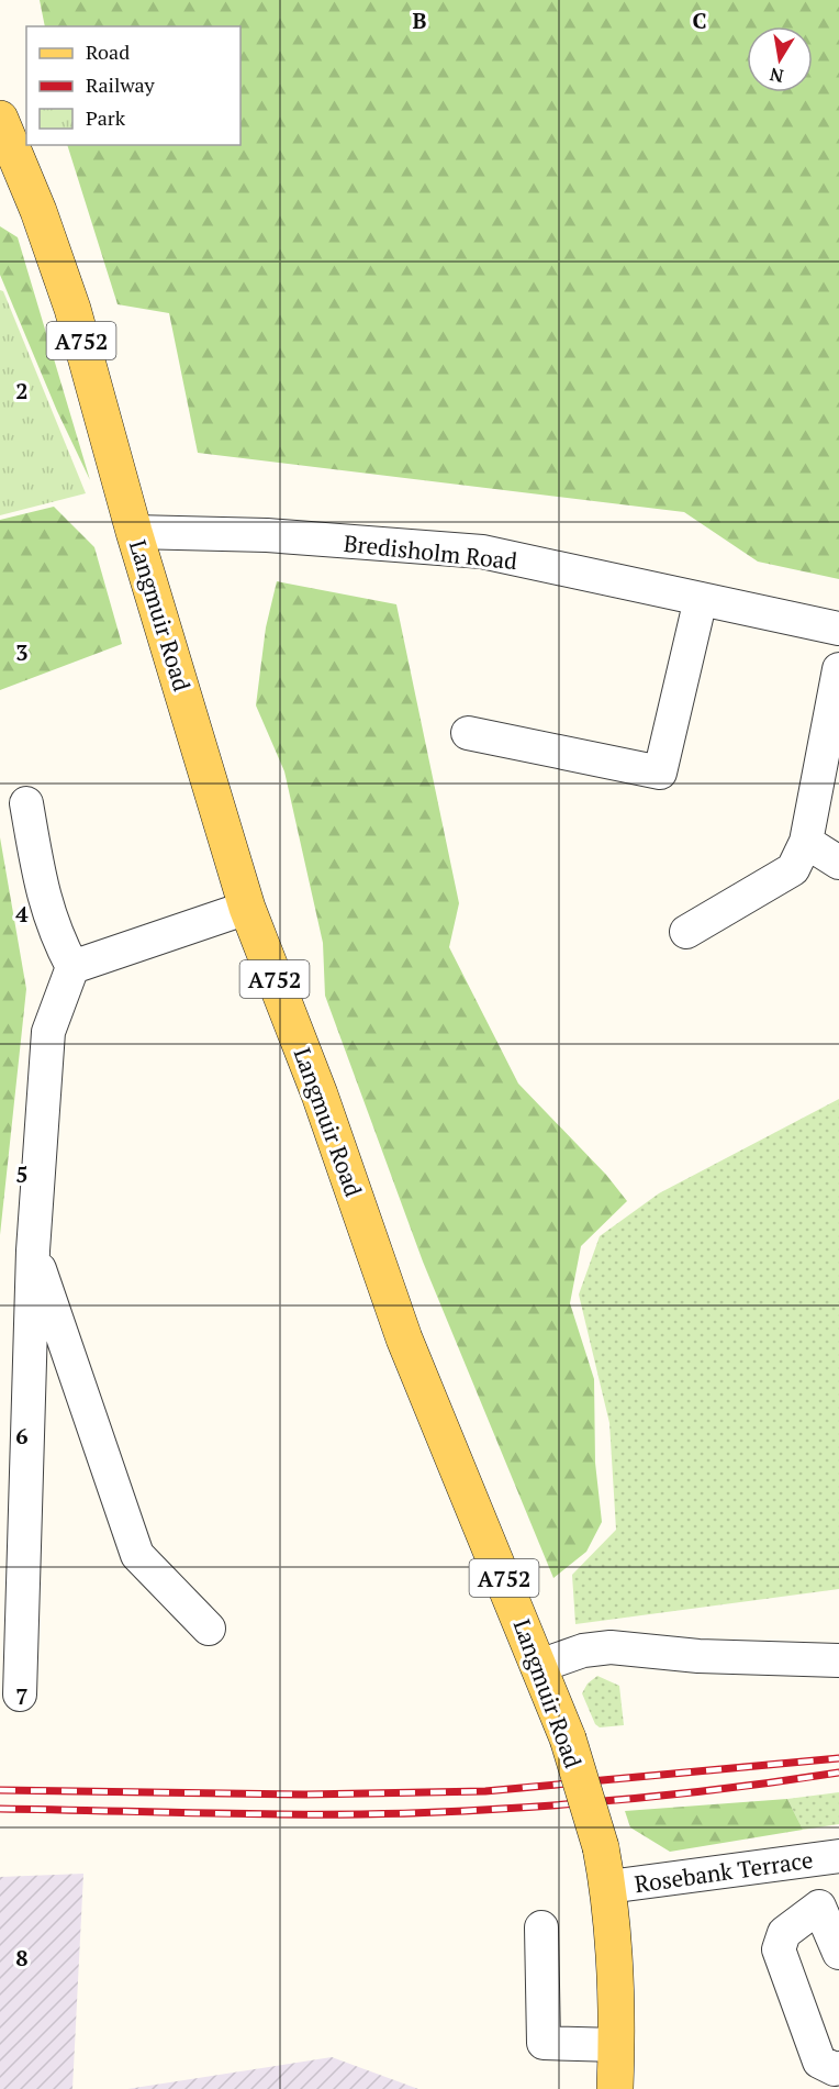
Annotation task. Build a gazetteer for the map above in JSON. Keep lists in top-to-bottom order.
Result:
{
  "streets": {
    "main road": ["A752", "Langmuir Road"],
    "street": ["Bredisholm Road", "Rosebank Terrace"]
  },
  "crossings": [
    ["Bredisholm Road", "Langmuir Road"],
    ["Langmuir Road", "Rosebank Terrace"]
  ],
  "legend": ["Road", "Railway", "Park"],
  "north": "bottom",
  "grid": {
    "columns": ["B", "C"],
    "rows": [
      "2",
      "3",
      "4",
      "5",
      "6",
      "7",
      "8"
    ]
  }
}
